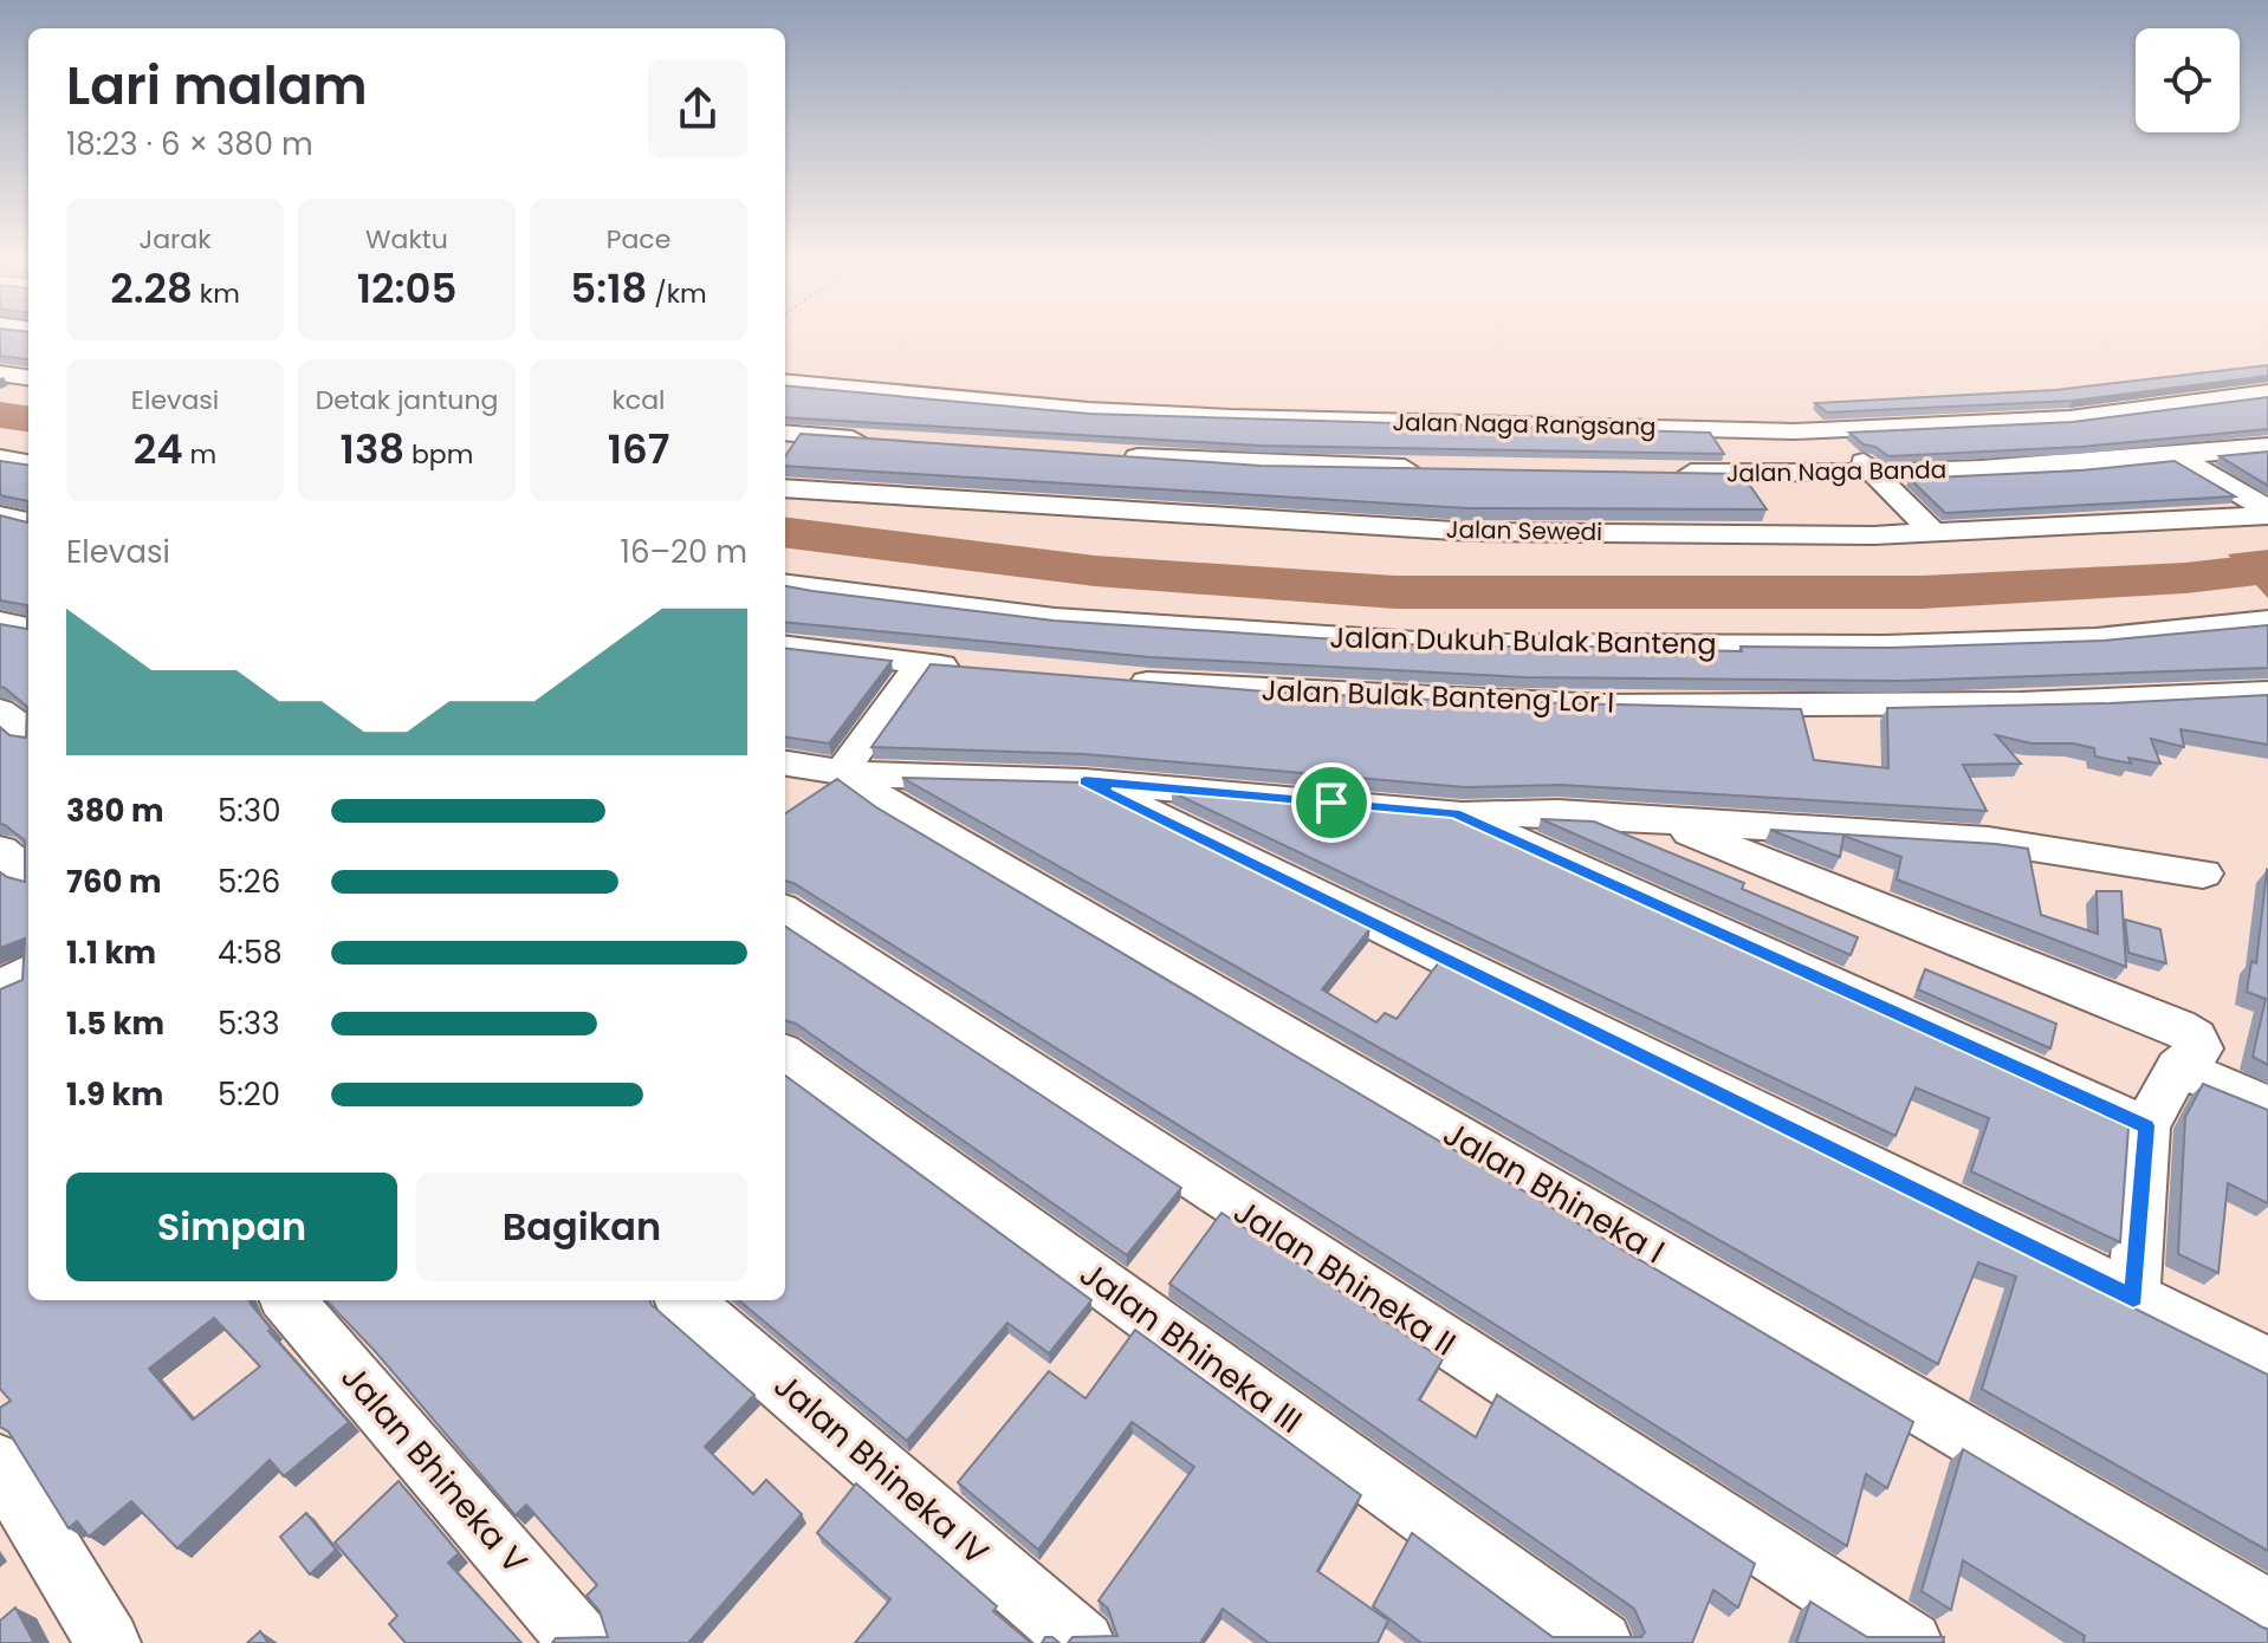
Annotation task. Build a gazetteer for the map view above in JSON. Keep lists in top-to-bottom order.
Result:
{
  "streets": {
    "street": [
      "Jalan Naga Rangsang",
      "Jalan Naga Banda",
      "Jalan Sewedi",
      "Jalan Dukuh Bulak Banteng",
      "Jalan Bulak Banteng Lor I",
      "Jalan Bhineka I",
      "Jalan Bhineka II",
      "Jalan Bhineka III",
      "Jalan Bhineka V",
      "Jalan Bhineka IV"
    ]
  },
  "page": {
    "heading": ["Lari malam", "18:23 · 6 × 380 m"],
    "stats": [
      ["Jarak", "2.28 km"],
      ["Waktu", "12:05"],
      ["Pace", "5:18 /km"],
      ["Elevasi", "24 m"],
      ["Detak jantung", "138 bpm"],
      ["kcal", "167"]
    ],
    "chart": ["Elevasi", "16–20 m"],
    "list": [
      {
        "name": "380 m",
        "note": "5:30"
      },
      {
        "name": "760 m",
        "note": "5:26"
      },
      {
        "name": "1.1 km",
        "note": "4:58"
      },
      {
        "name": "1.5 km",
        "note": "5:33"
      },
      {
        "name": "1.9 km",
        "note": "5:20"
      }
    ],
    "buttons": ["Simpan", "Bagikan"]
  }
}
